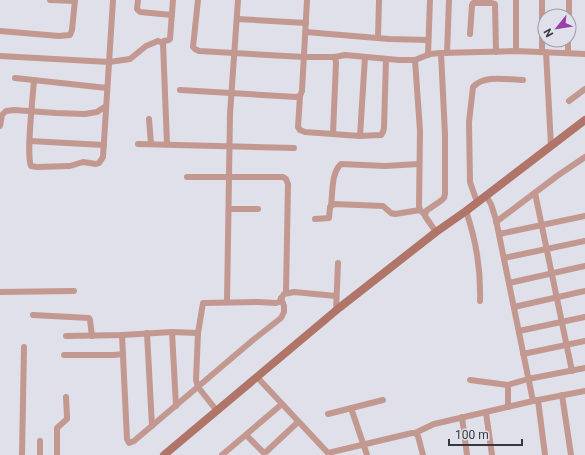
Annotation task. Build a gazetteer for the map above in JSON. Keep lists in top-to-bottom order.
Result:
{
  "scale_bar": "100 m",
  "north": "bottom left"
}
